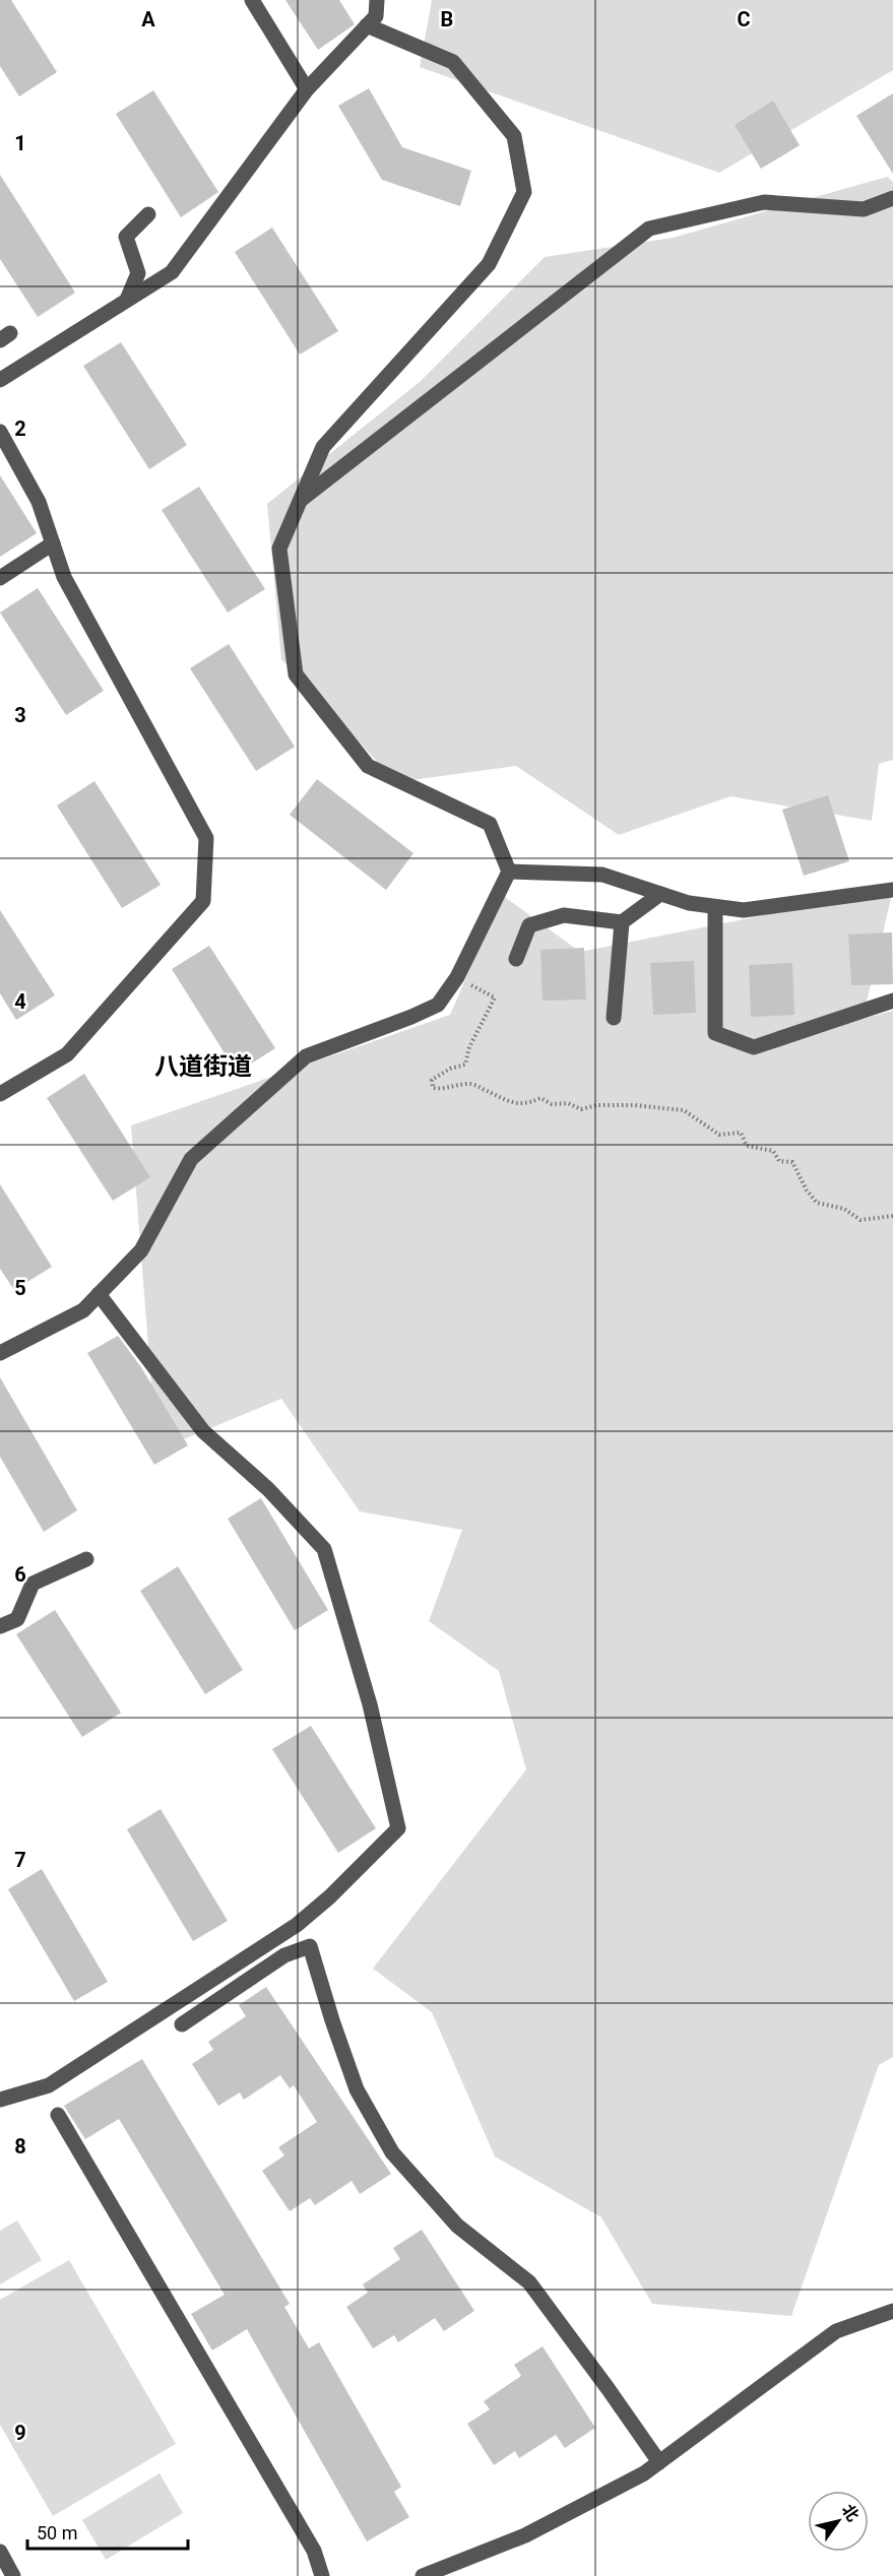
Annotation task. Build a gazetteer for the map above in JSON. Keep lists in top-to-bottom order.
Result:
{
  "districts": ["八道街道"],
  "scale_bar": "50 m",
  "north": "top right",
  "grid": {
    "columns": ["A", "B", "C"],
    "rows": [
      "1",
      "2",
      "3",
      "4",
      "5",
      "6",
      "7",
      "8",
      "9"
    ]
  }
}
